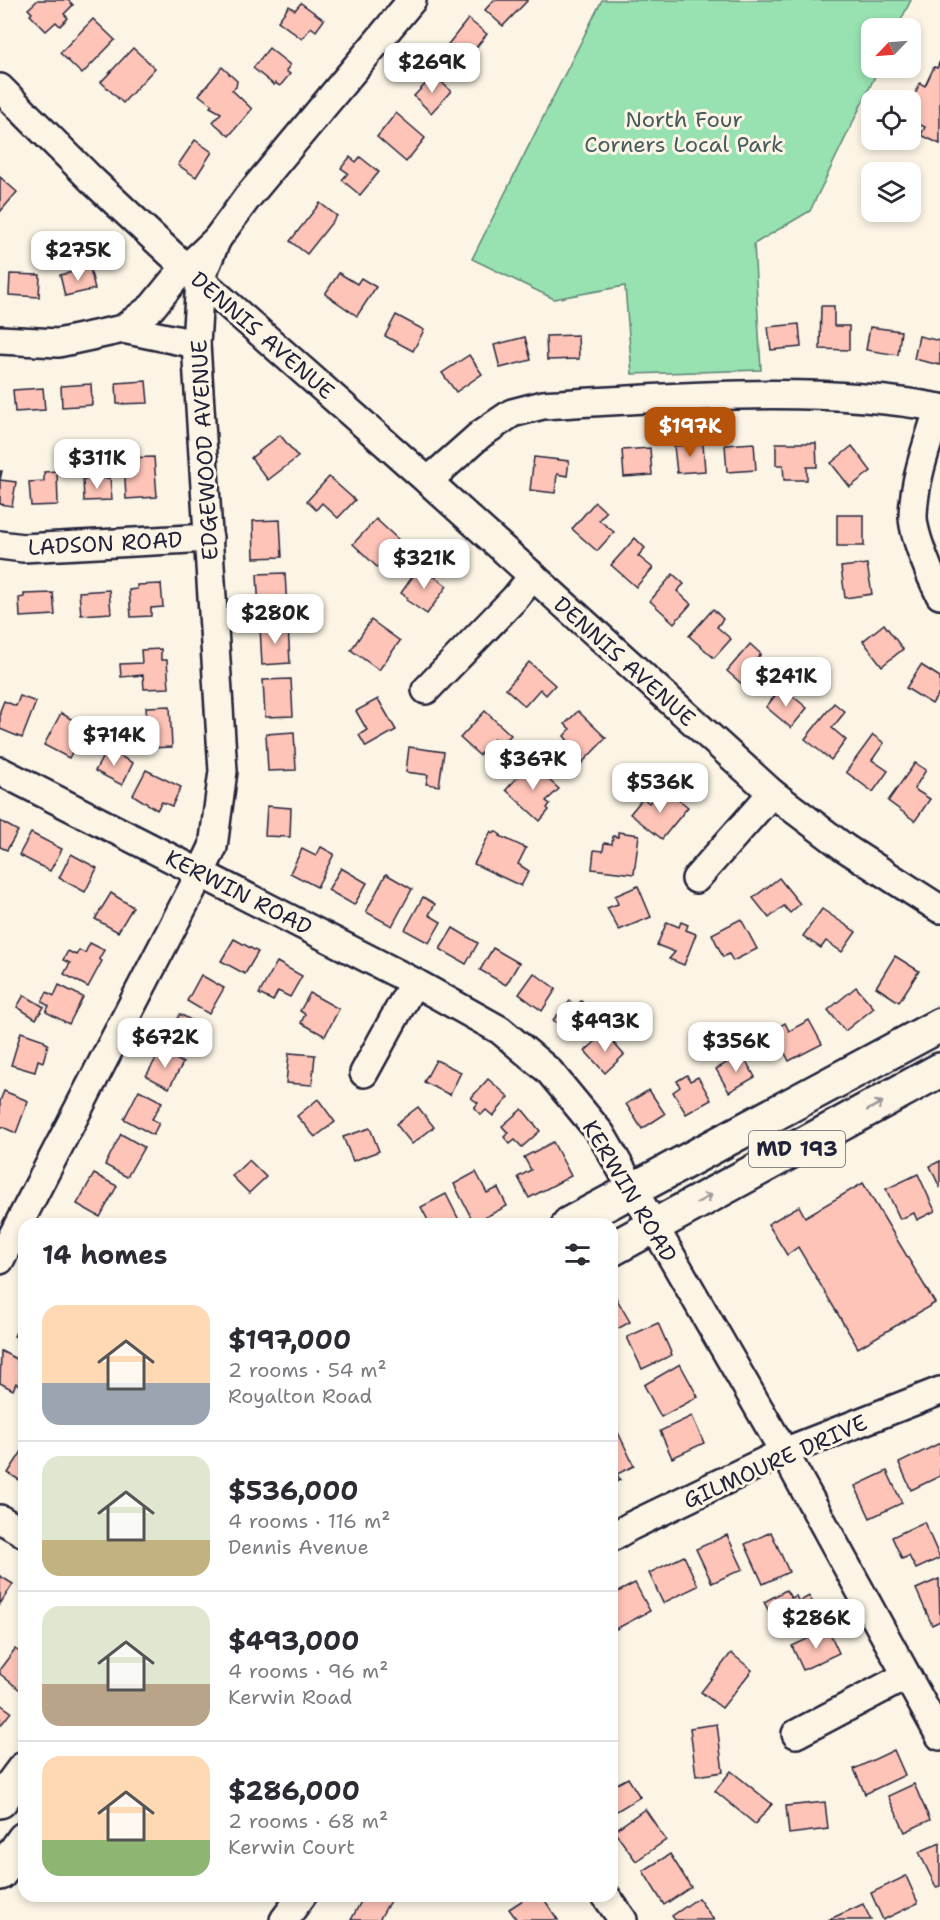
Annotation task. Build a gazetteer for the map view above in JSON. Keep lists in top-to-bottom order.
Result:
{
  "streets": {
    "main road": ["MD 193"],
    "street": [
      "DENNIS AVENUE",
      "EDGEWOOD AVENUE",
      "LADSON ROAD",
      "KERWIN ROAD",
      "GILMOURE DRIVE"
    ]
  },
  "crossings": [
    ["DENNIS AVENUE", "EDGEWOOD AVENUE"],
    ["EDGEWOOD AVENUE", "LADSON ROAD"],
    ["EDGEWOOD AVENUE", "KERWIN ROAD"],
    ["KERWIN ROAD", "MD 193"],
    ["KERWIN ROAD", "GILMOURE DRIVE"]
  ],
  "parks": ["North Four Corners Local Park"],
  "north": "bottom left",
  "page": {
    "price": [
      "$269K",
      "$275K",
      "$197K",
      "$311K",
      "$321K",
      "$280K",
      "$241K",
      "$714K",
      "$367K",
      "$536K",
      "$493K",
      "$672K",
      "$356K",
      "$286K"
    ],
    "heading": "14 homes",
    "list": [
      {
        "name": "$197,000",
        "note": "2 rooms · 54 m² · Royalton Road"
      },
      {
        "name": "$536,000",
        "note": "4 rooms · 116 m² · Dennis Avenue"
      },
      {
        "name": "$493,000",
        "note": "4 rooms · 96 m² · Kerwin Road"
      },
      {
        "name": "$286,000",
        "note": "2 rooms · 68 m² · Kerwin Court"
      }
    ]
  }
}
